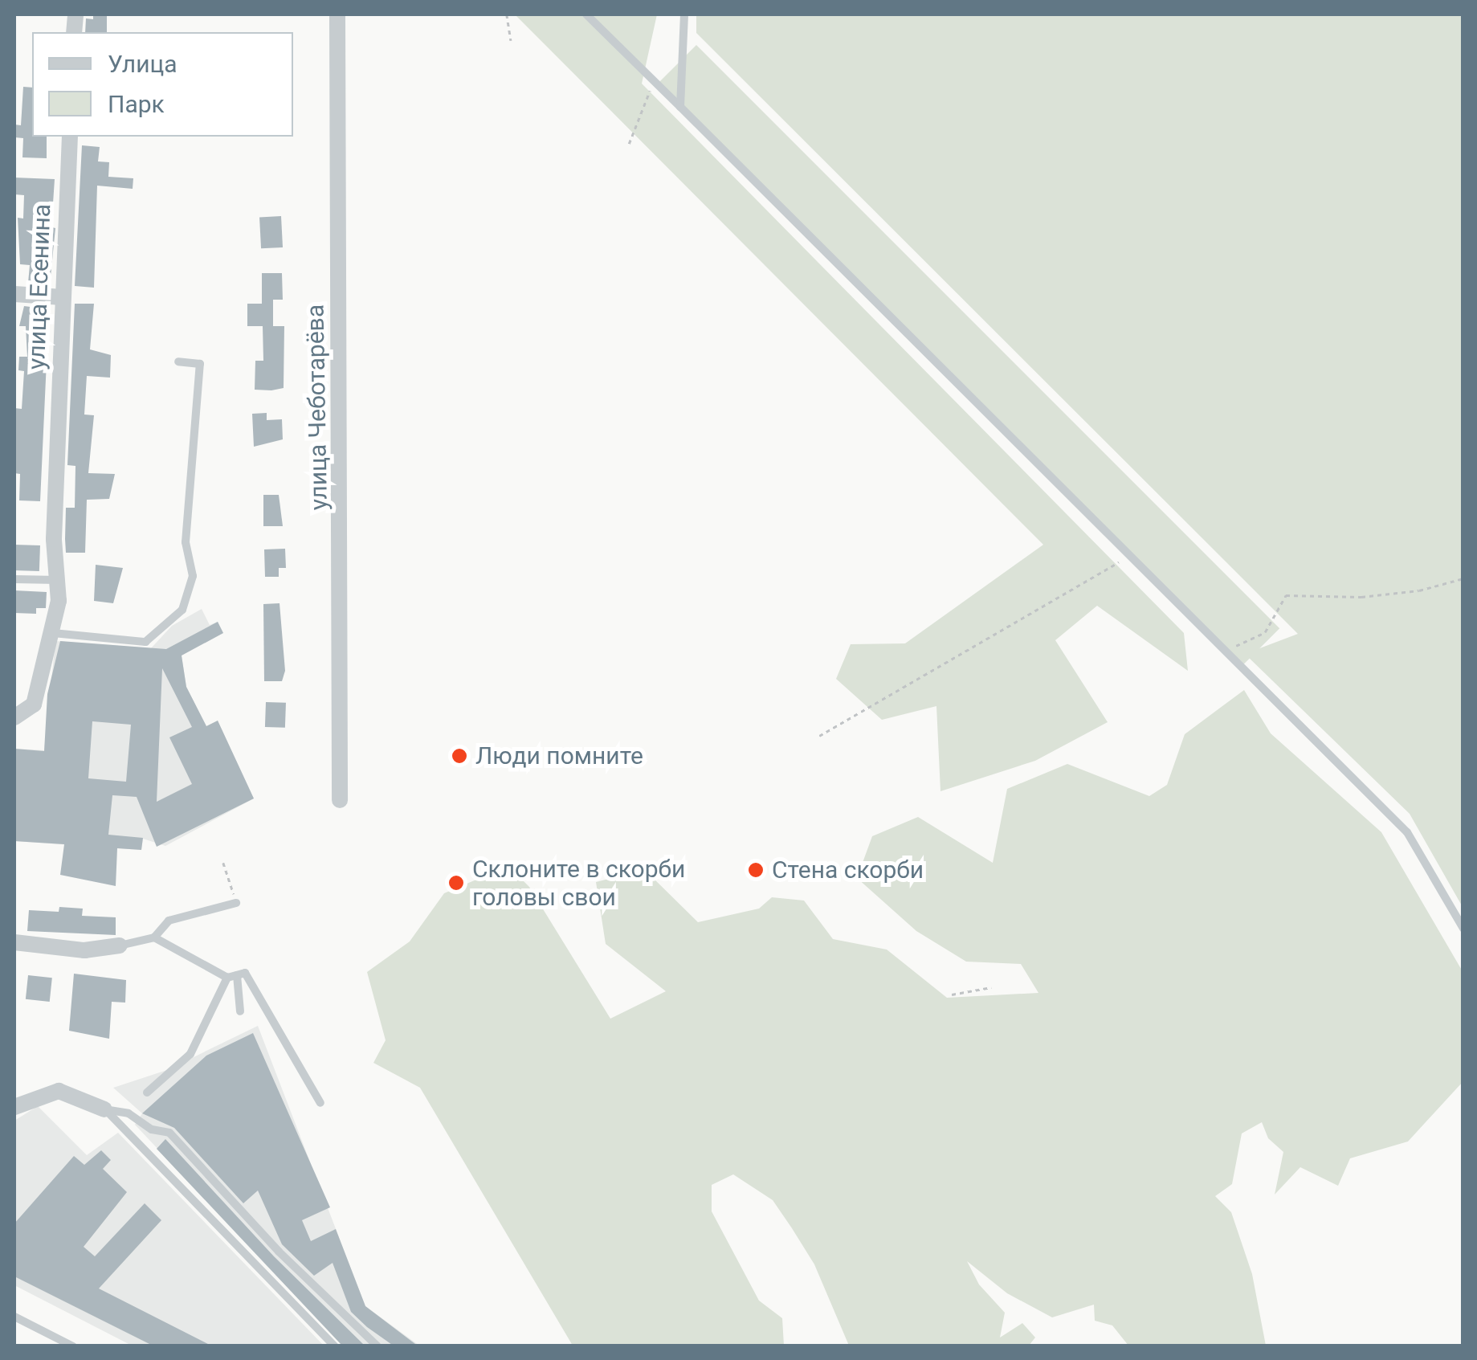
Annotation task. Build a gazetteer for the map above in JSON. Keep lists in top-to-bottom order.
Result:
{
  "streets": {
    "street": ["улица Есенина", "улица Чеботарёва"]
  },
  "places": ["Люди помните", "Стена скорби", "Склоните в скорби головы свои"],
  "legend": ["Улица", "Парк"]
}
